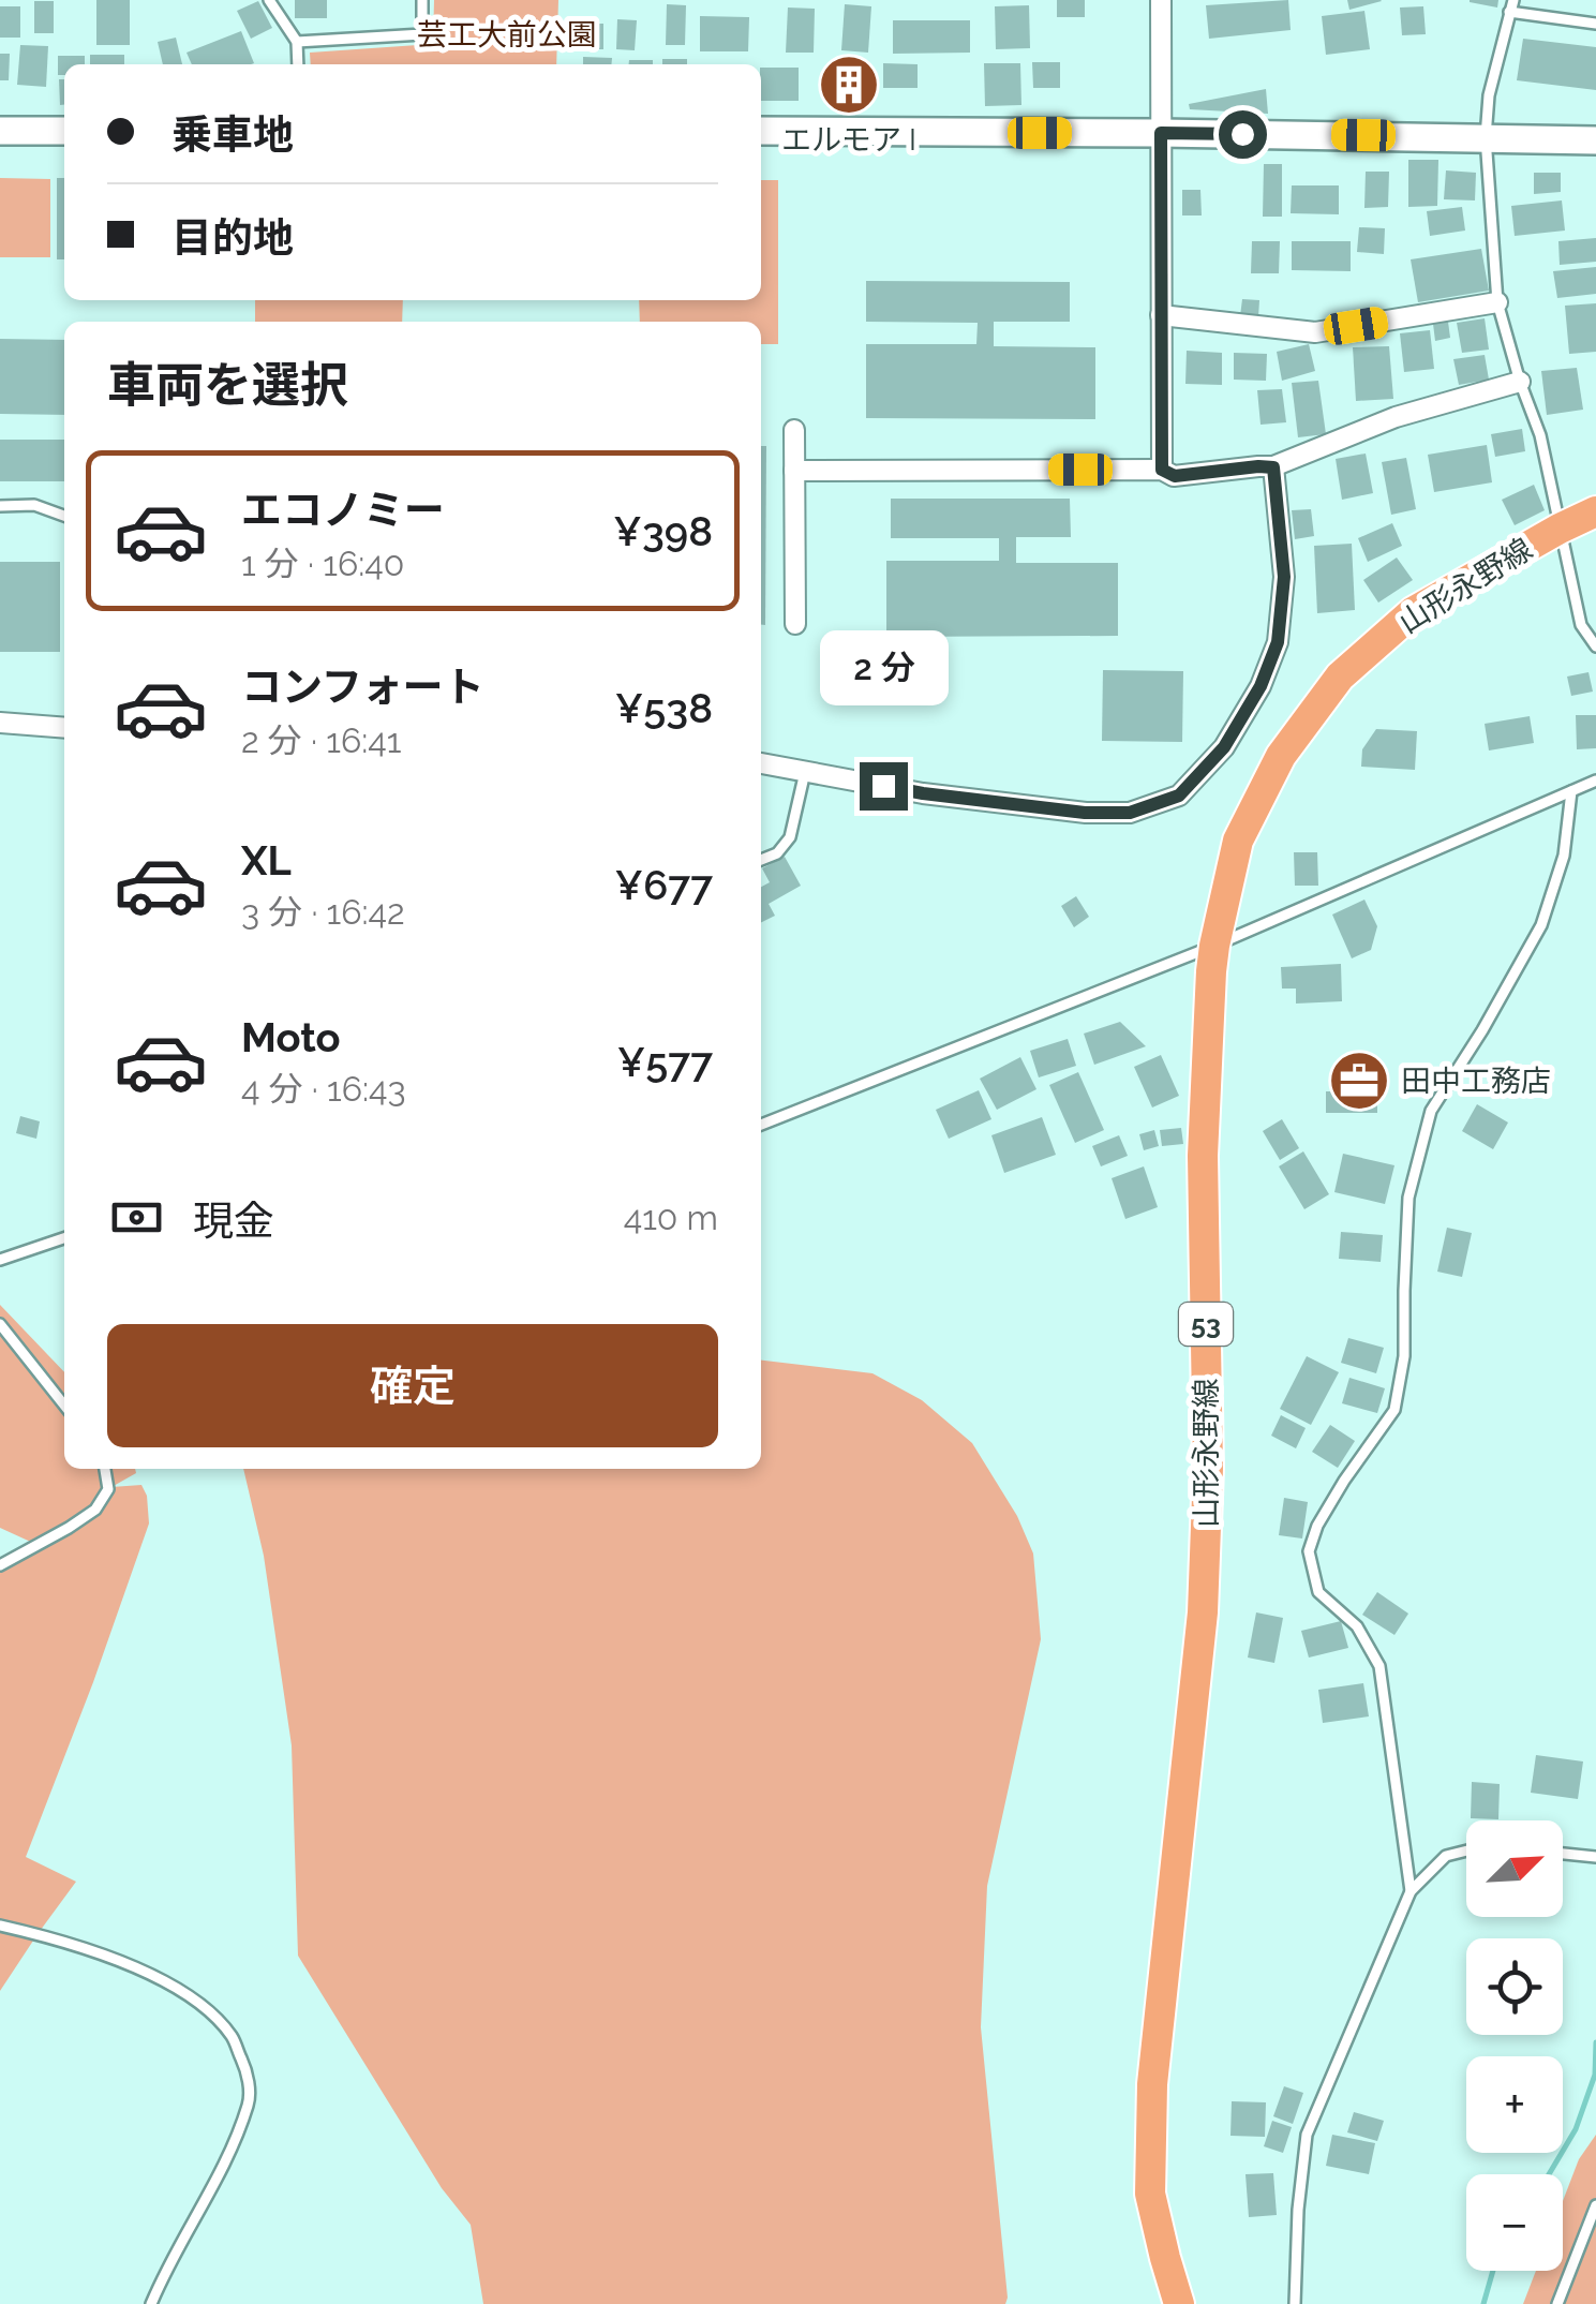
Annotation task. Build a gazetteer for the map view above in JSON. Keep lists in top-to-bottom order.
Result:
{
  "streets": {
    "main road": ["山形永野線", "53"]
  },
  "parks": ["芸工大前公園"],
  "places": {
    "building": ["エルモア I"],
    "office": ["田中工務店"]
  },
  "north": "top right",
  "page": {
    "banner": ["乗車地", "目的地"],
    "heading": "車両を選択",
    "list": [
      {
        "name": "エコノミー",
        "note": "1 分 · 16:40",
        "value": "¥398"
      },
      {
        "name": "コンフォート",
        "note": "2 分 · 16:41",
        "value": "¥538"
      },
      {
        "name": "XL",
        "note": "3 分 · 16:42",
        "value": "¥677"
      },
      {
        "name": "Moto",
        "note": "4 分 · 16:43",
        "value": "¥577"
      }
    ],
    "bubble": "2 分",
    "pay": ["現金", "410 m"],
    "buttons": "確定",
    "map_buttons": ["+", "−"]
  }
}
